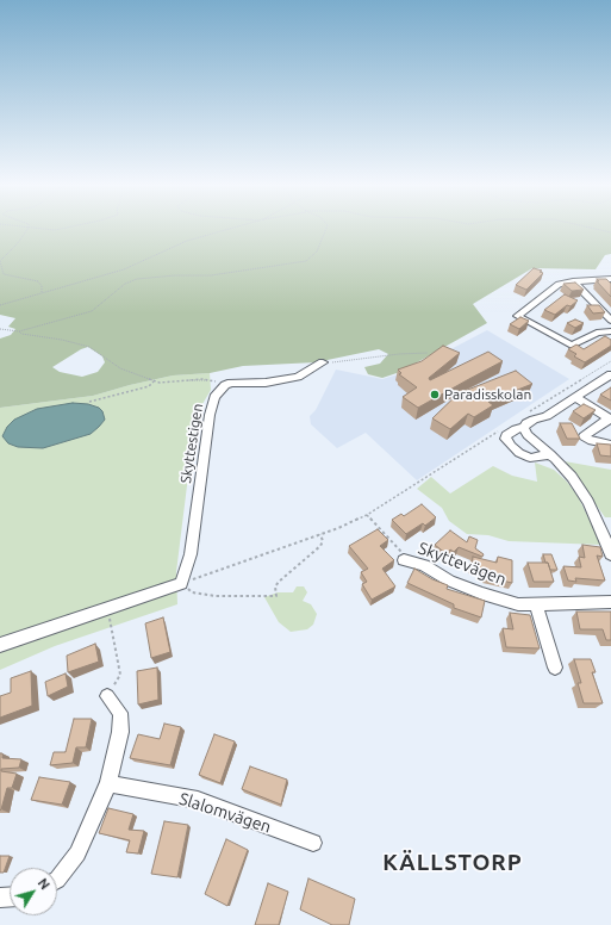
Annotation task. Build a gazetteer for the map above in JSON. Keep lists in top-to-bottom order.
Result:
{
  "streets": {
    "street": ["Skyttestigen", "Skyttevägen", "Slalomvägen"]
  },
  "districts": ["KÄLLSTORP"],
  "places": ["Paradisskolan"],
  "north": "top right"
}
